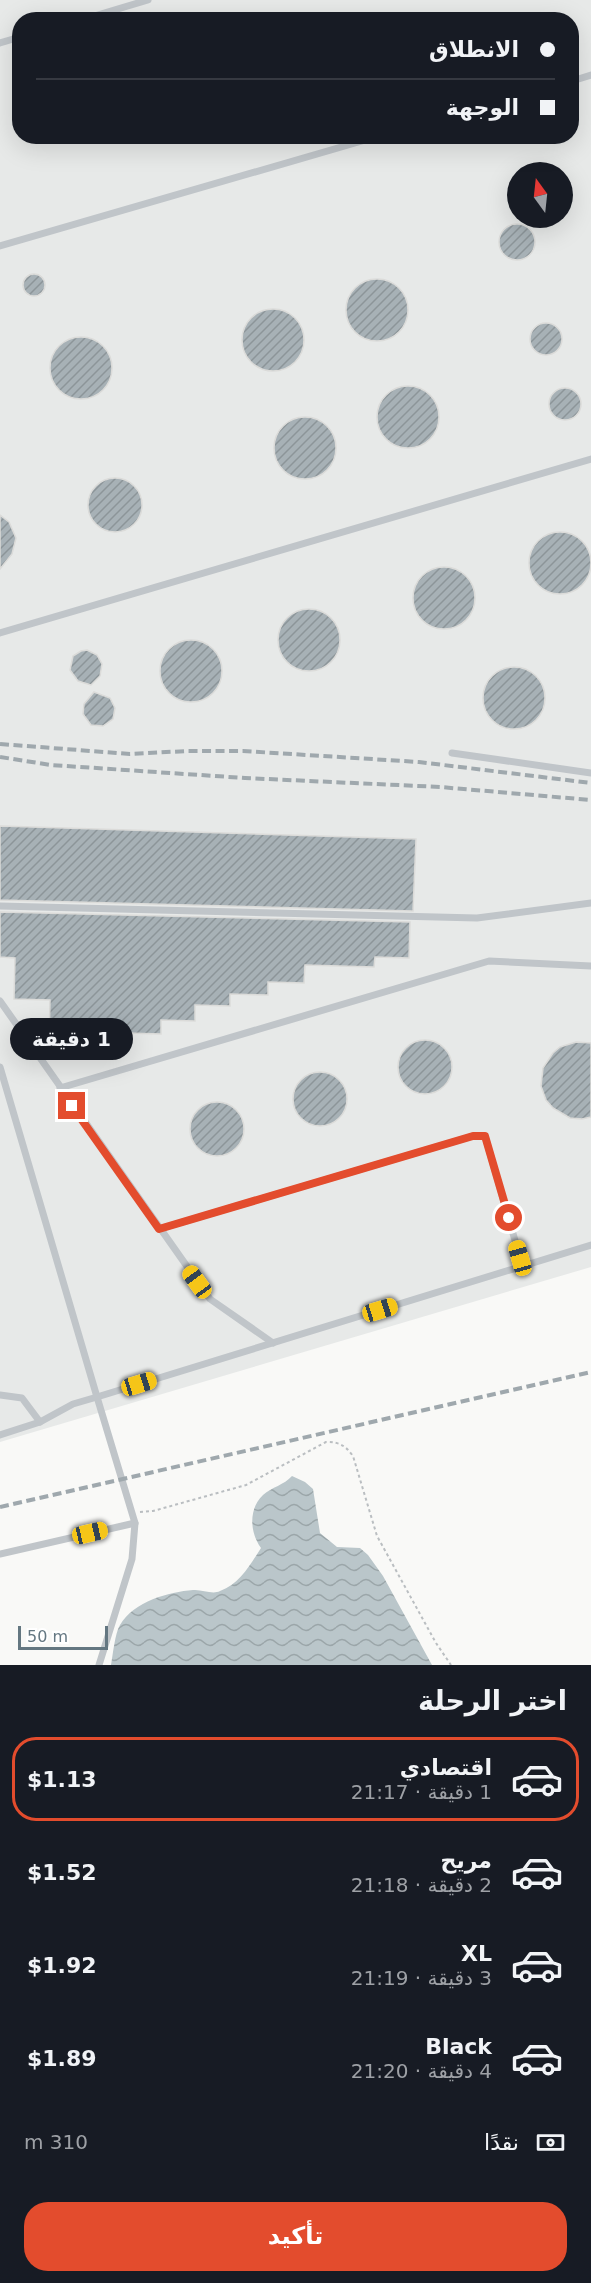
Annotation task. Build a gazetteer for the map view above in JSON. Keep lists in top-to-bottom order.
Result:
{
  "scale_bar": "50 m",
  "north": "top",
  "page": {
    "banner": ["الانطلاق", "الوجهة"],
    "bubble": "1 دقيقة",
    "scale": "50 m",
    "heading": "اختر الرحلة",
    "list": [
      {
        "name": "اقتصادي",
        "note": "1 دقيقة · 21:17",
        "value": "$1.13"
      },
      {
        "name": "مريح",
        "note": "2 دقيقة · 21:18",
        "value": "$1.52"
      },
      {
        "name": "XL",
        "note": "3 دقيقة · 21:19",
        "value": "$1.92"
      },
      {
        "name": "Black",
        "note": "4 دقيقة · 21:20",
        "value": "$1.89"
      }
    ],
    "pay": ["نقدًا", "310 m"],
    "buttons": "تأكيد"
  }
}
